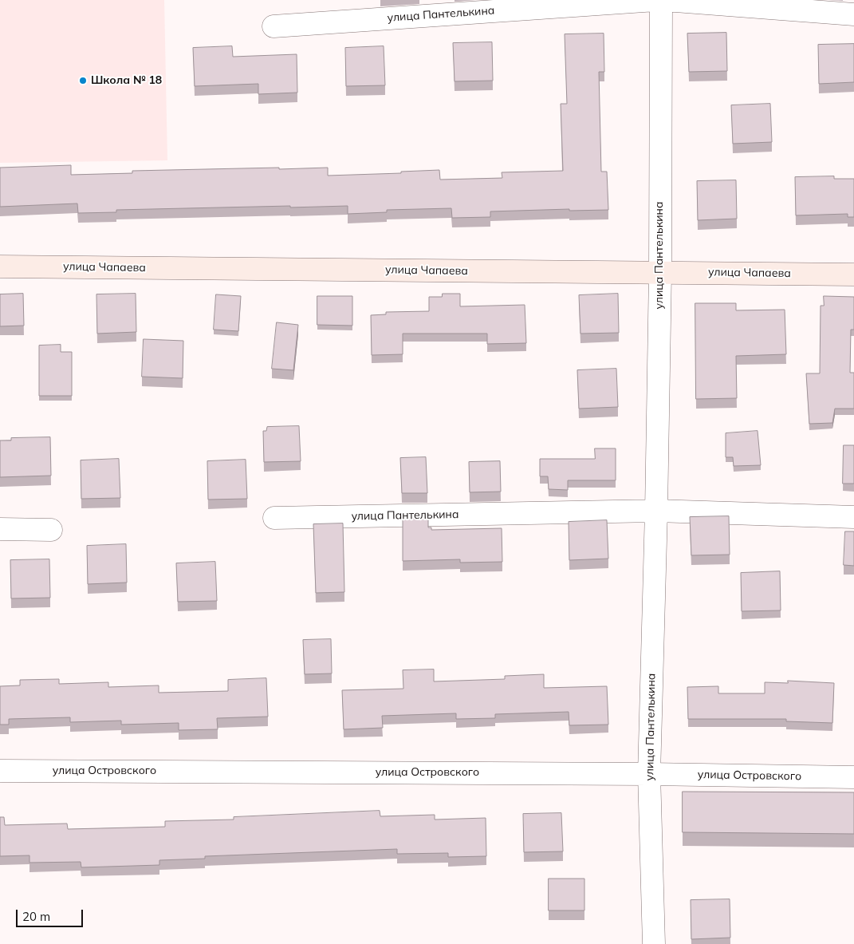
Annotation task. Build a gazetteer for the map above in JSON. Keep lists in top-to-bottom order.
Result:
{
  "streets": {
    "street": ["улица Пантелькина", "улица Чапаева", "улица Островского"]
  },
  "crossings": [
    ["улица Пантелькина", "улица Чапаева"],
    ["улица Пантелькина", "улица Островского"]
  ],
  "places": ["Школа № 18"],
  "scale_bar": "20 m"
}
